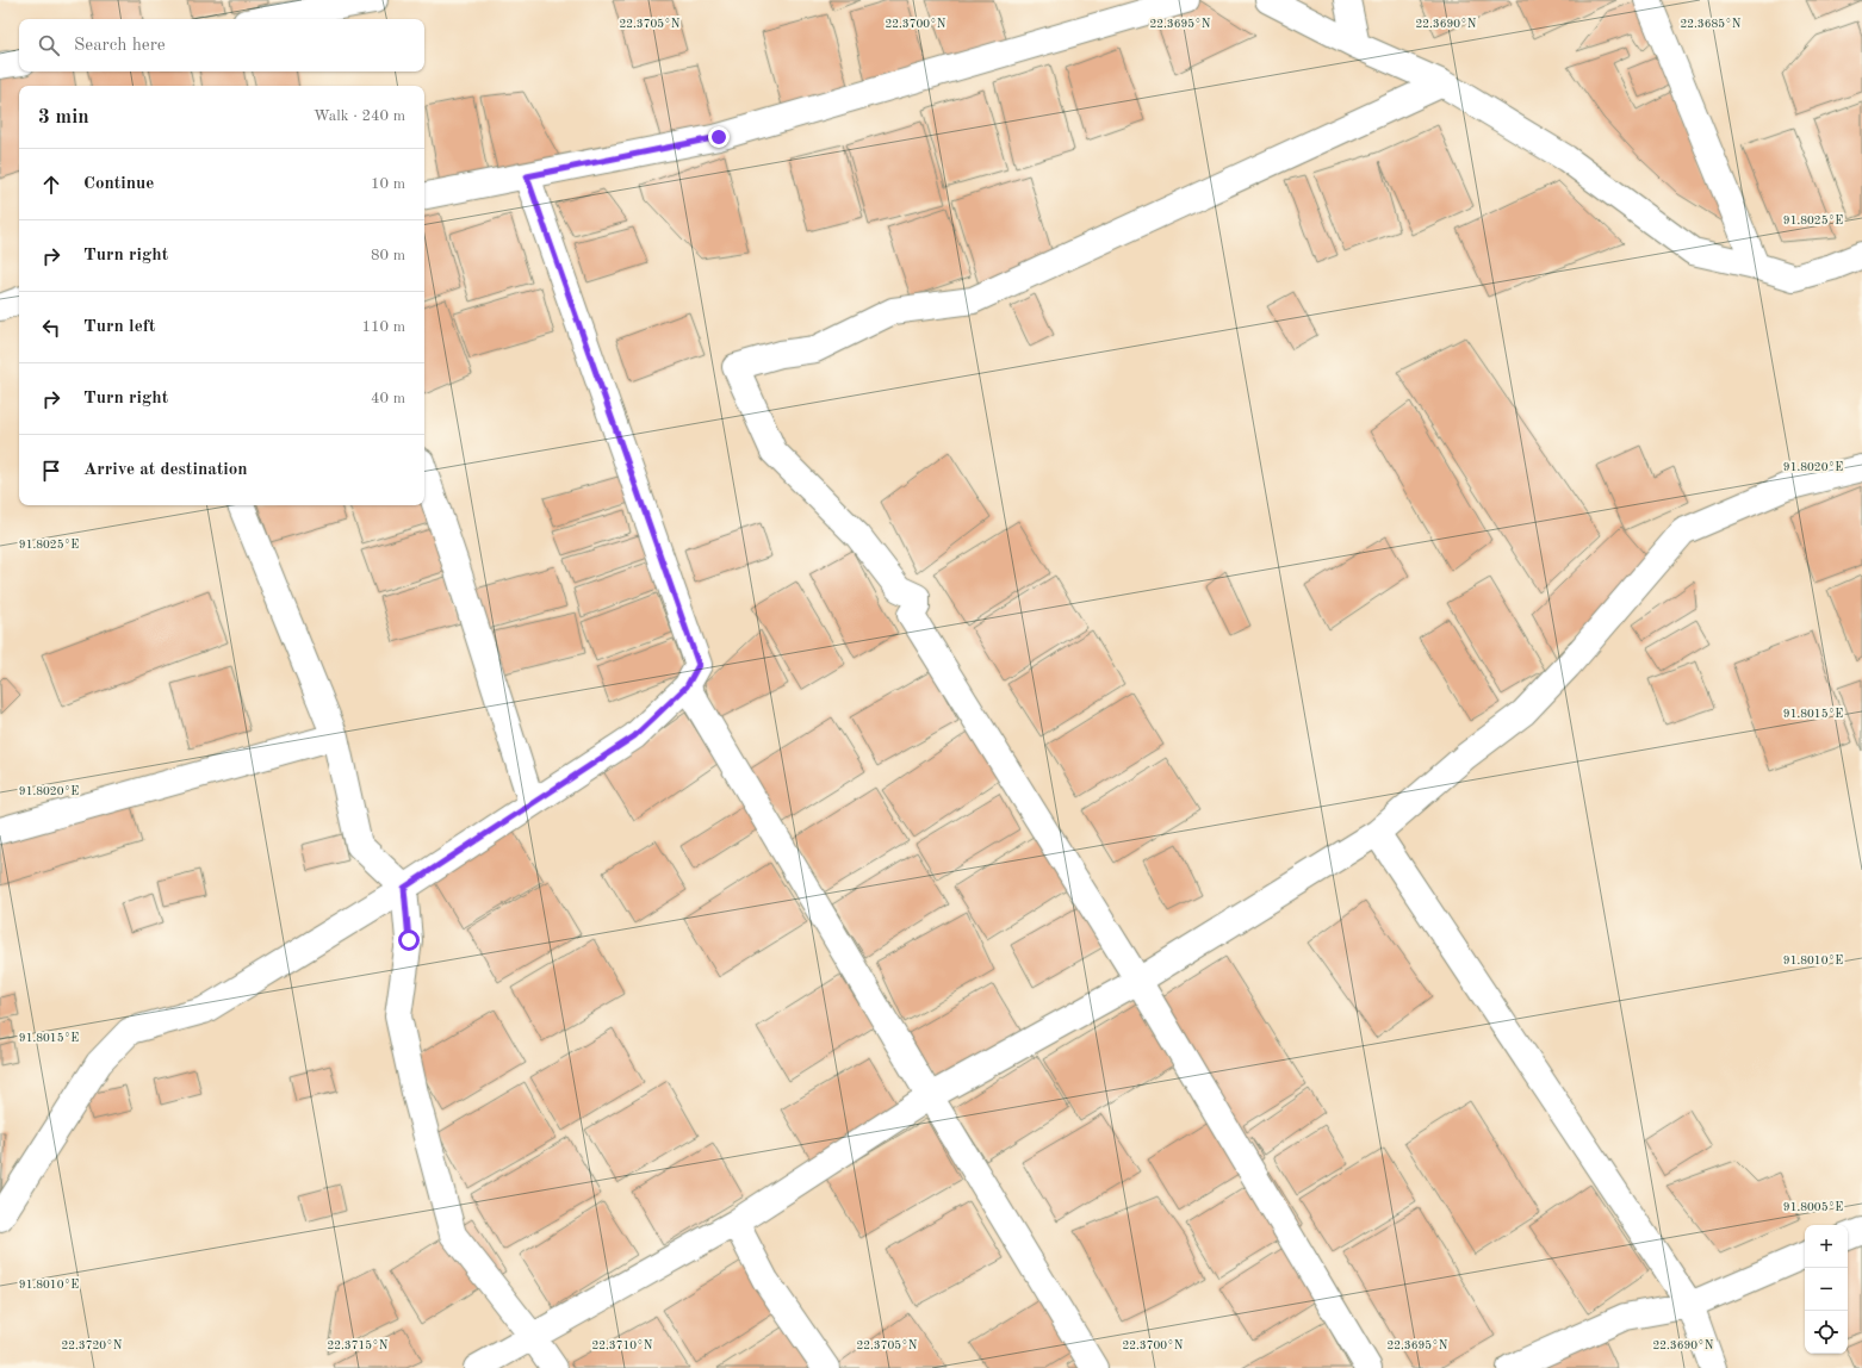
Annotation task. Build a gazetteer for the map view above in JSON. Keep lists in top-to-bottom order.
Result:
{
  "page": {
    "search": "Search here",
    "heading": ["3 min", "Walk · 240 m"],
    "list": [
      ["Continue", "10 m"],
      ["Turn right", "80 m"],
      ["Turn left", "110 m"],
      ["Turn right", "40 m"],
      "Arrive at destination"
    ],
    "map_buttons": ["+", "−"]
  },
  "coordinates": [
    "22.3685°N",
    "22.3705°N",
    "22.3700°N",
    "22.3695°N",
    "22.3690°N",
    "91.8025°E",
    "91.8020°E",
    "91.8015°E",
    "91.8010°E",
    "91.8005°E",
    "22.3720°N",
    "22.3715°N",
    "22.3710°N"
  ]
}
